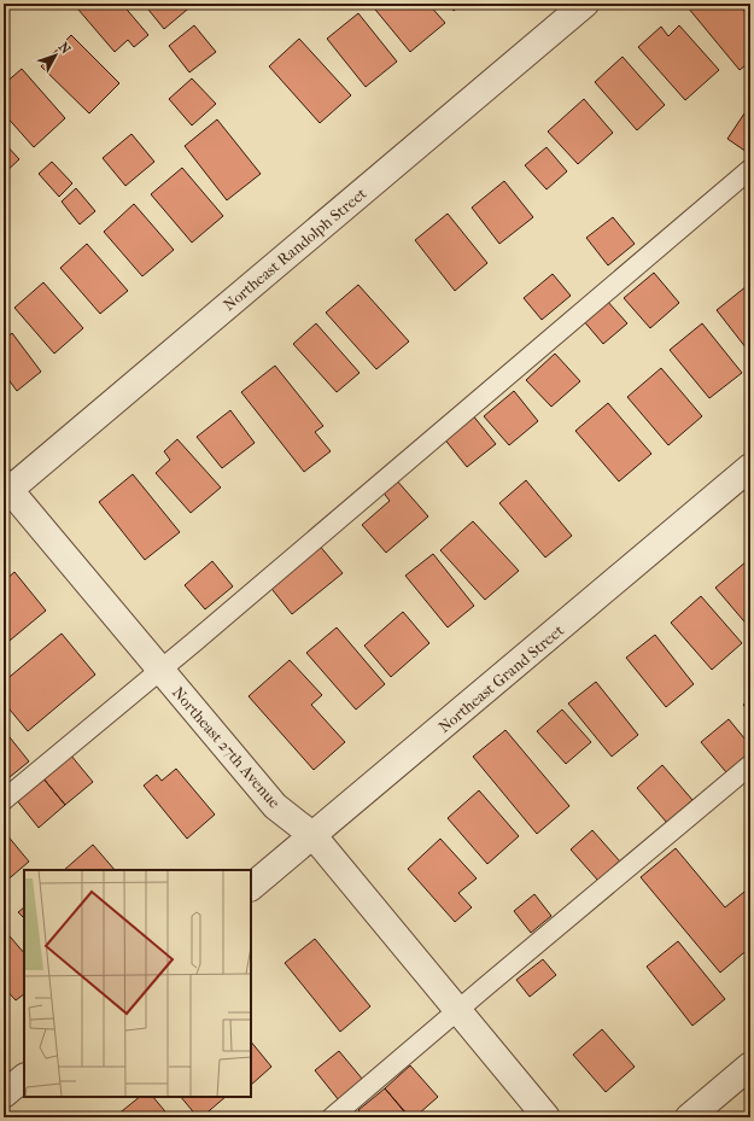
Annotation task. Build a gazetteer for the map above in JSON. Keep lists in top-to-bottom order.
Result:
{
  "streets": {
    "street": ["Northeast Randolph Street", "Northeast Grand Street", "Northeast 27th Avenue"]
  },
  "crossings": [
    ["Northeast Randolph Street", "Northeast 27th Avenue"],
    ["Northeast Grand Street", "Northeast 27th Avenue"]
  ],
  "north": "top right"
}
